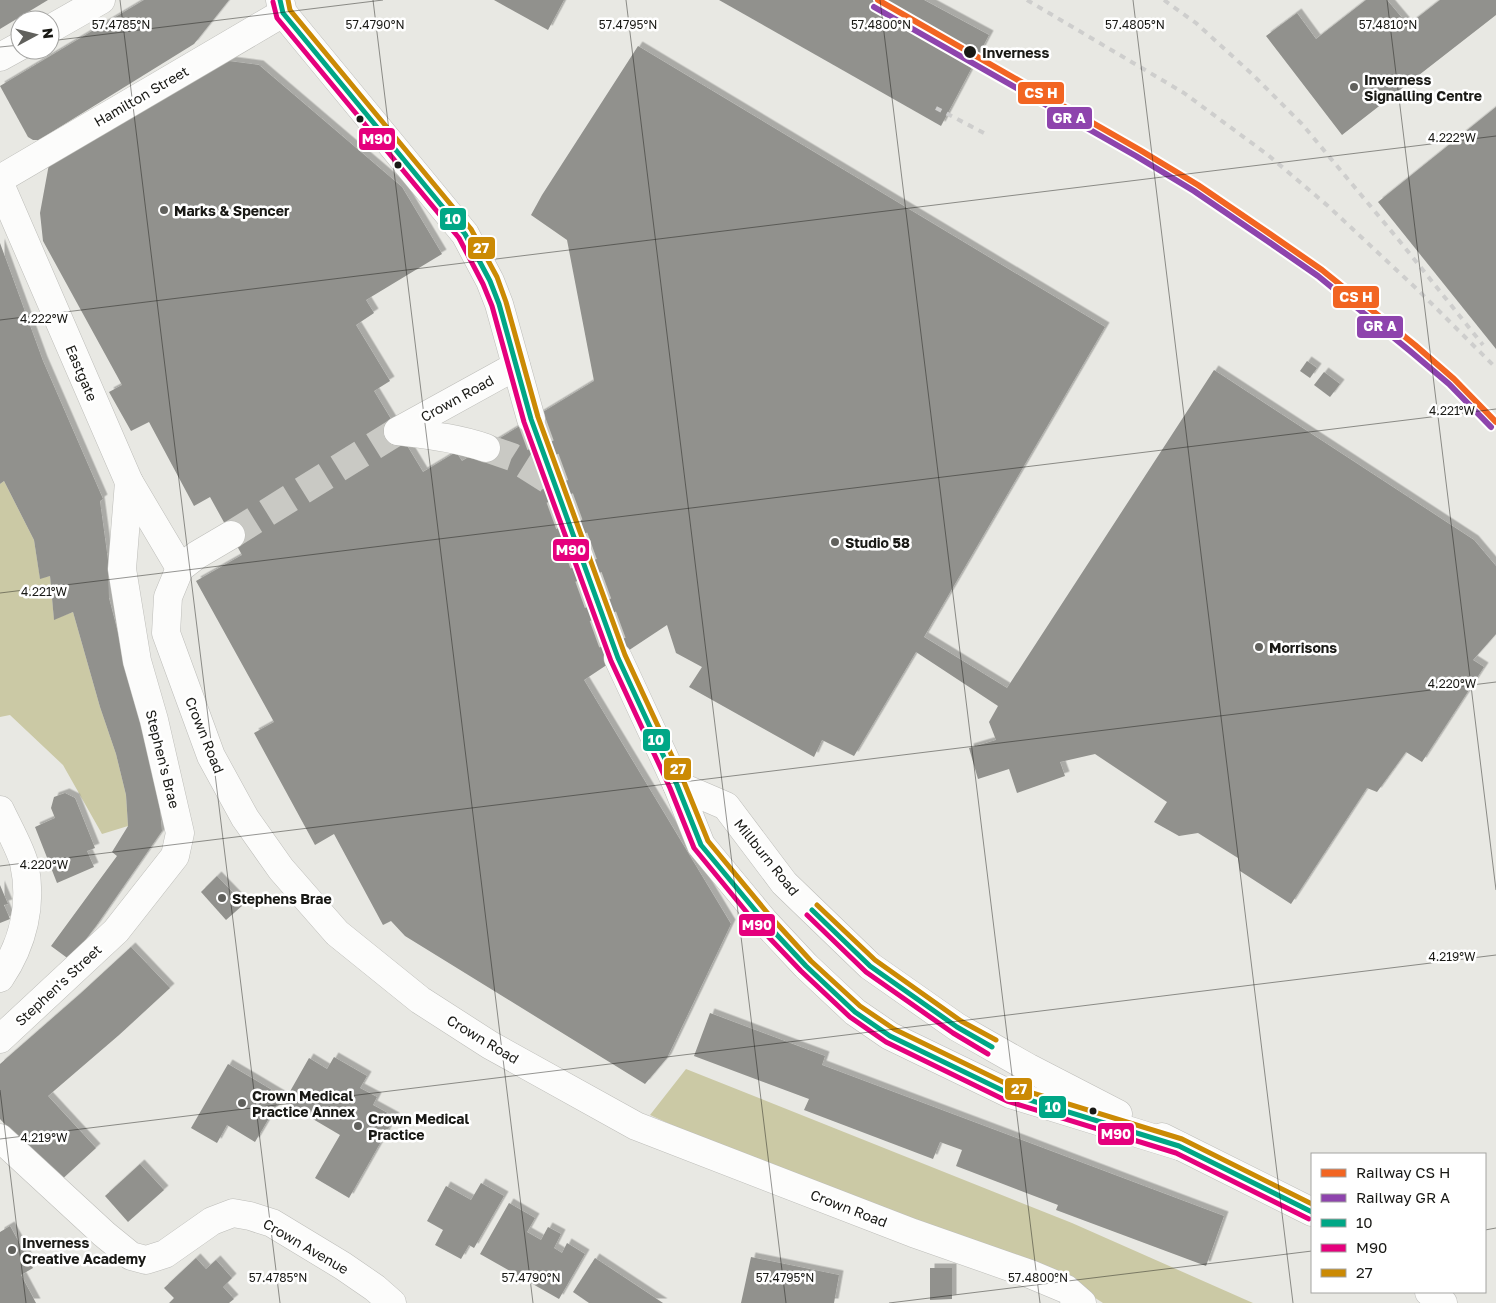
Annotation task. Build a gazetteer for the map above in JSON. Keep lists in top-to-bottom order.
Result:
{
  "streets": {
    "street": [
      "Hamilton Street",
      "Eastgate",
      "Crown Road",
      "Stephen's Brae",
      "Millburn Road",
      "Stephen's Street",
      "Crown Avenue"
    ]
  },
  "crossings": [
    ["Eastgate", "Stephen's Brae"],
    ["Stephen's Brae", "Stephen's Street"]
  ],
  "places": [
    "Inverness",
    "Inverness Signalling Centre",
    "Marks & Spencer",
    "Studio 58",
    "Morrisons",
    "Stephens Brae",
    "Crown Medical Practice Annex",
    "Crown Medical Practice",
    "Inverness Creative Academy"
  ],
  "lines": ["transit line 10", "transit line 27", "transit line M90"],
  "legend": [
    "Railway CS H",
    "Railway GR A",
    "10",
    "M90",
    "27"
  ],
  "north": "right",
  "coordinates": [
    "57.4785°N",
    "57.4790°N",
    "57.4795°N",
    "57.4800°N",
    "57.4805°N",
    "57.4810°N",
    "4.222°W",
    "4.221°W",
    "4.220°W",
    "4.219°W"
  ]
}
